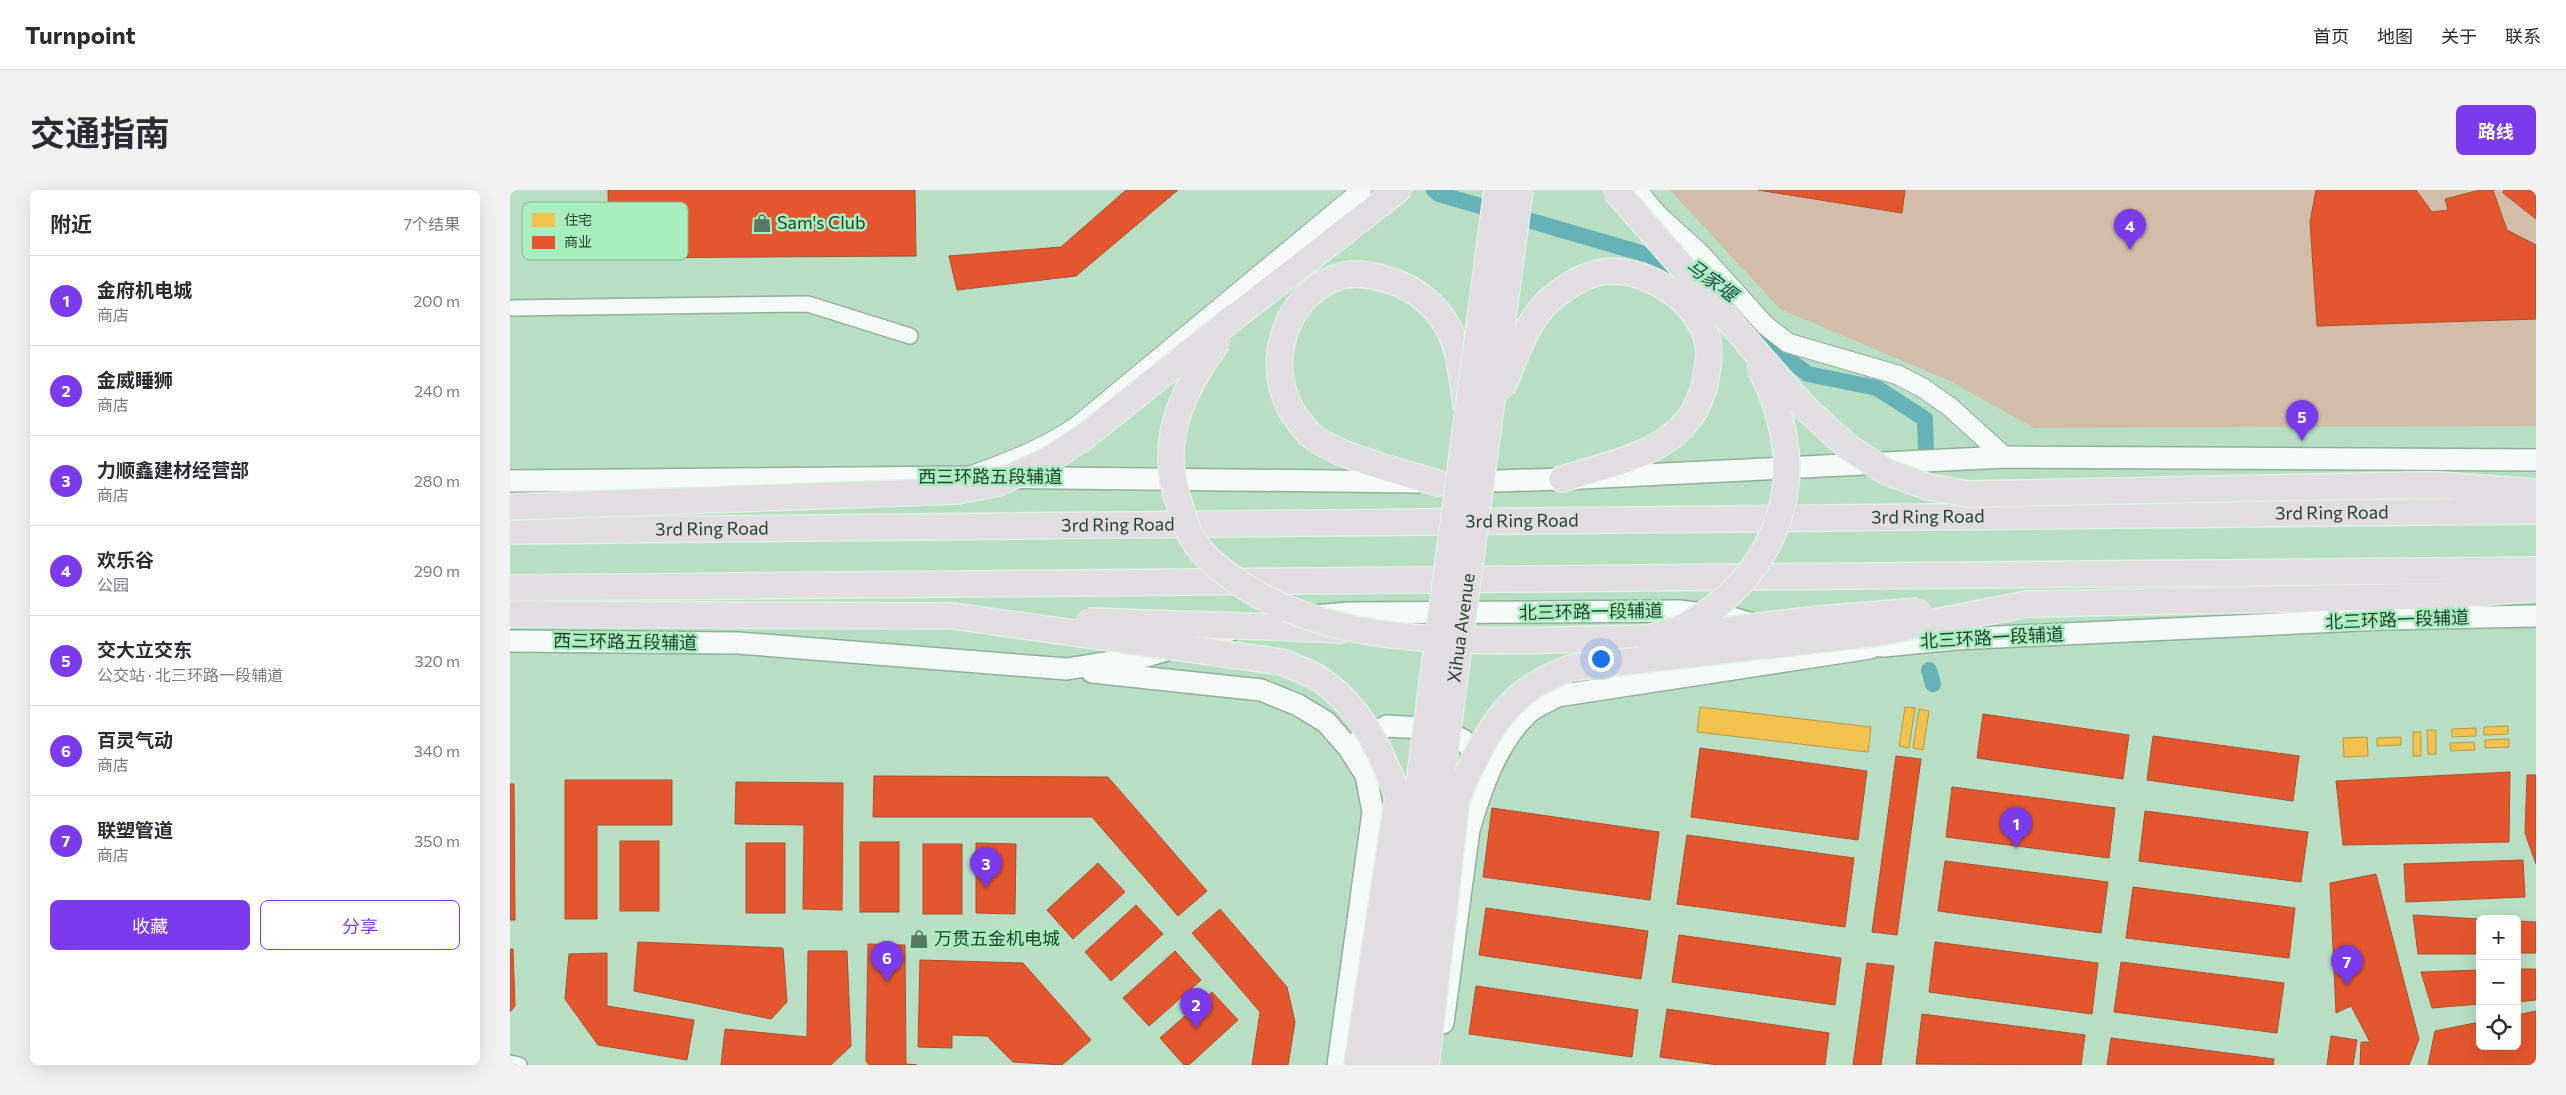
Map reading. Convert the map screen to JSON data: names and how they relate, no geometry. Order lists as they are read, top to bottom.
{
  "streets": {
    "highway": ["3rd Ring Road", "Xihua Avenue"],
    "main road": ["西三环路五段辅道", "北三环路一段辅道"]
  },
  "crossings": [
    ["西三环路五段辅道", "北三环路一段辅道"]
  ],
  "water": ["马家堰"],
  "places": {
    "shop": ["Sam's Club", "万贯五金机电城"]
  },
  "legend": ["住宅", "商业"],
  "page": {
    "header": "Turnpoint",
    "nav": [
      "首页",
      "地图",
      "关于",
      "联系"
    ],
    "title": "交通指南",
    "buttons": [
      "路线",
      ["收藏", "分享"]
    ],
    "heading": ["附近", "7个结果"],
    "pins": [
      "4",
      "5",
      "1",
      "3",
      "6",
      "7",
      "2"
    ],
    "list": [
      {
        "mark": "1",
        "name": "金府机电城",
        "note": "商店",
        "value": "200 m"
      },
      {
        "mark": "2",
        "name": "金威睡狮",
        "note": "商店",
        "value": "240 m"
      },
      {
        "mark": "3",
        "name": "力顺鑫建材经营部",
        "note": "商店",
        "value": "280 m"
      },
      {
        "mark": "4",
        "name": "欢乐谷",
        "note": "公园",
        "value": "290 m"
      },
      {
        "mark": "5",
        "name": "交大立交东",
        "note": "公交站 · 北三环路一段辅道",
        "value": "320 m"
      },
      {
        "mark": "6",
        "name": "百灵气动",
        "note": "商店",
        "value": "340 m"
      },
      {
        "mark": "7",
        "name": "联塑管道",
        "note": "商店",
        "value": "350 m"
      }
    ],
    "map_buttons": ["+", "−"]
  }
}
